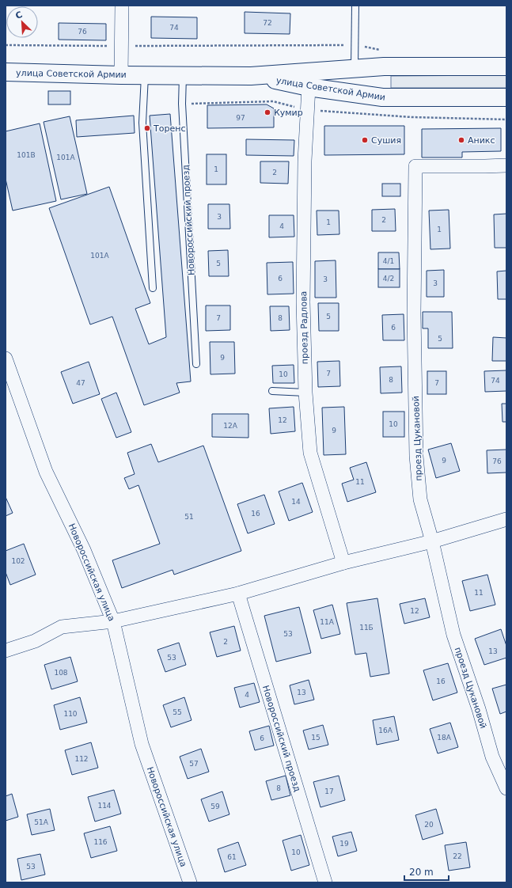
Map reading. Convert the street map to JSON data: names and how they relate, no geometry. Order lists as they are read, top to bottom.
{
  "streets": {
    "street": [
      "улица Советской Армии",
      "Новороссийский проезд",
      "проезд Радлова",
      "проезд Цукановой",
      "Новороссийская улица"
    ]
  },
  "crossings": [
    ["улица Советской Армии", "Новороссийский проезд"],
    ["улица Советской Армии", "проезд Радлова"]
  ],
  "places": [
    "Кумир",
    "Торенс",
    "Сушия",
    "Аникс"
  ],
  "house_numbers": [
    "72",
    "74",
    "76",
    "97",
    "101В",
    "101А",
    "1",
    "2",
    "3",
    "2",
    "1",
    "4",
    "1",
    "101А",
    "4/1",
    "5",
    "6",
    "4/2",
    "3",
    "3",
    "5",
    "7",
    "8",
    "6",
    "5",
    "9",
    "7",
    "10",
    "8",
    "74",
    "47",
    "7",
    "12",
    "10",
    "12А",
    "9",
    "9",
    "76",
    "11",
    "14",
    "16",
    "51",
    "102",
    "11",
    "12",
    "11А",
    "11Б",
    "53",
    "2",
    "13",
    "53",
    "108",
    "16",
    "13",
    "4",
    "55",
    "110",
    "16А",
    "15",
    "18А",
    "6",
    "112",
    "57",
    "8",
    "17",
    "114",
    "59",
    "51А",
    "20",
    "116",
    "19",
    "10",
    "22",
    "61",
    "53"
  ],
  "scale_bar": "20 m",
  "north": "top left"
}
